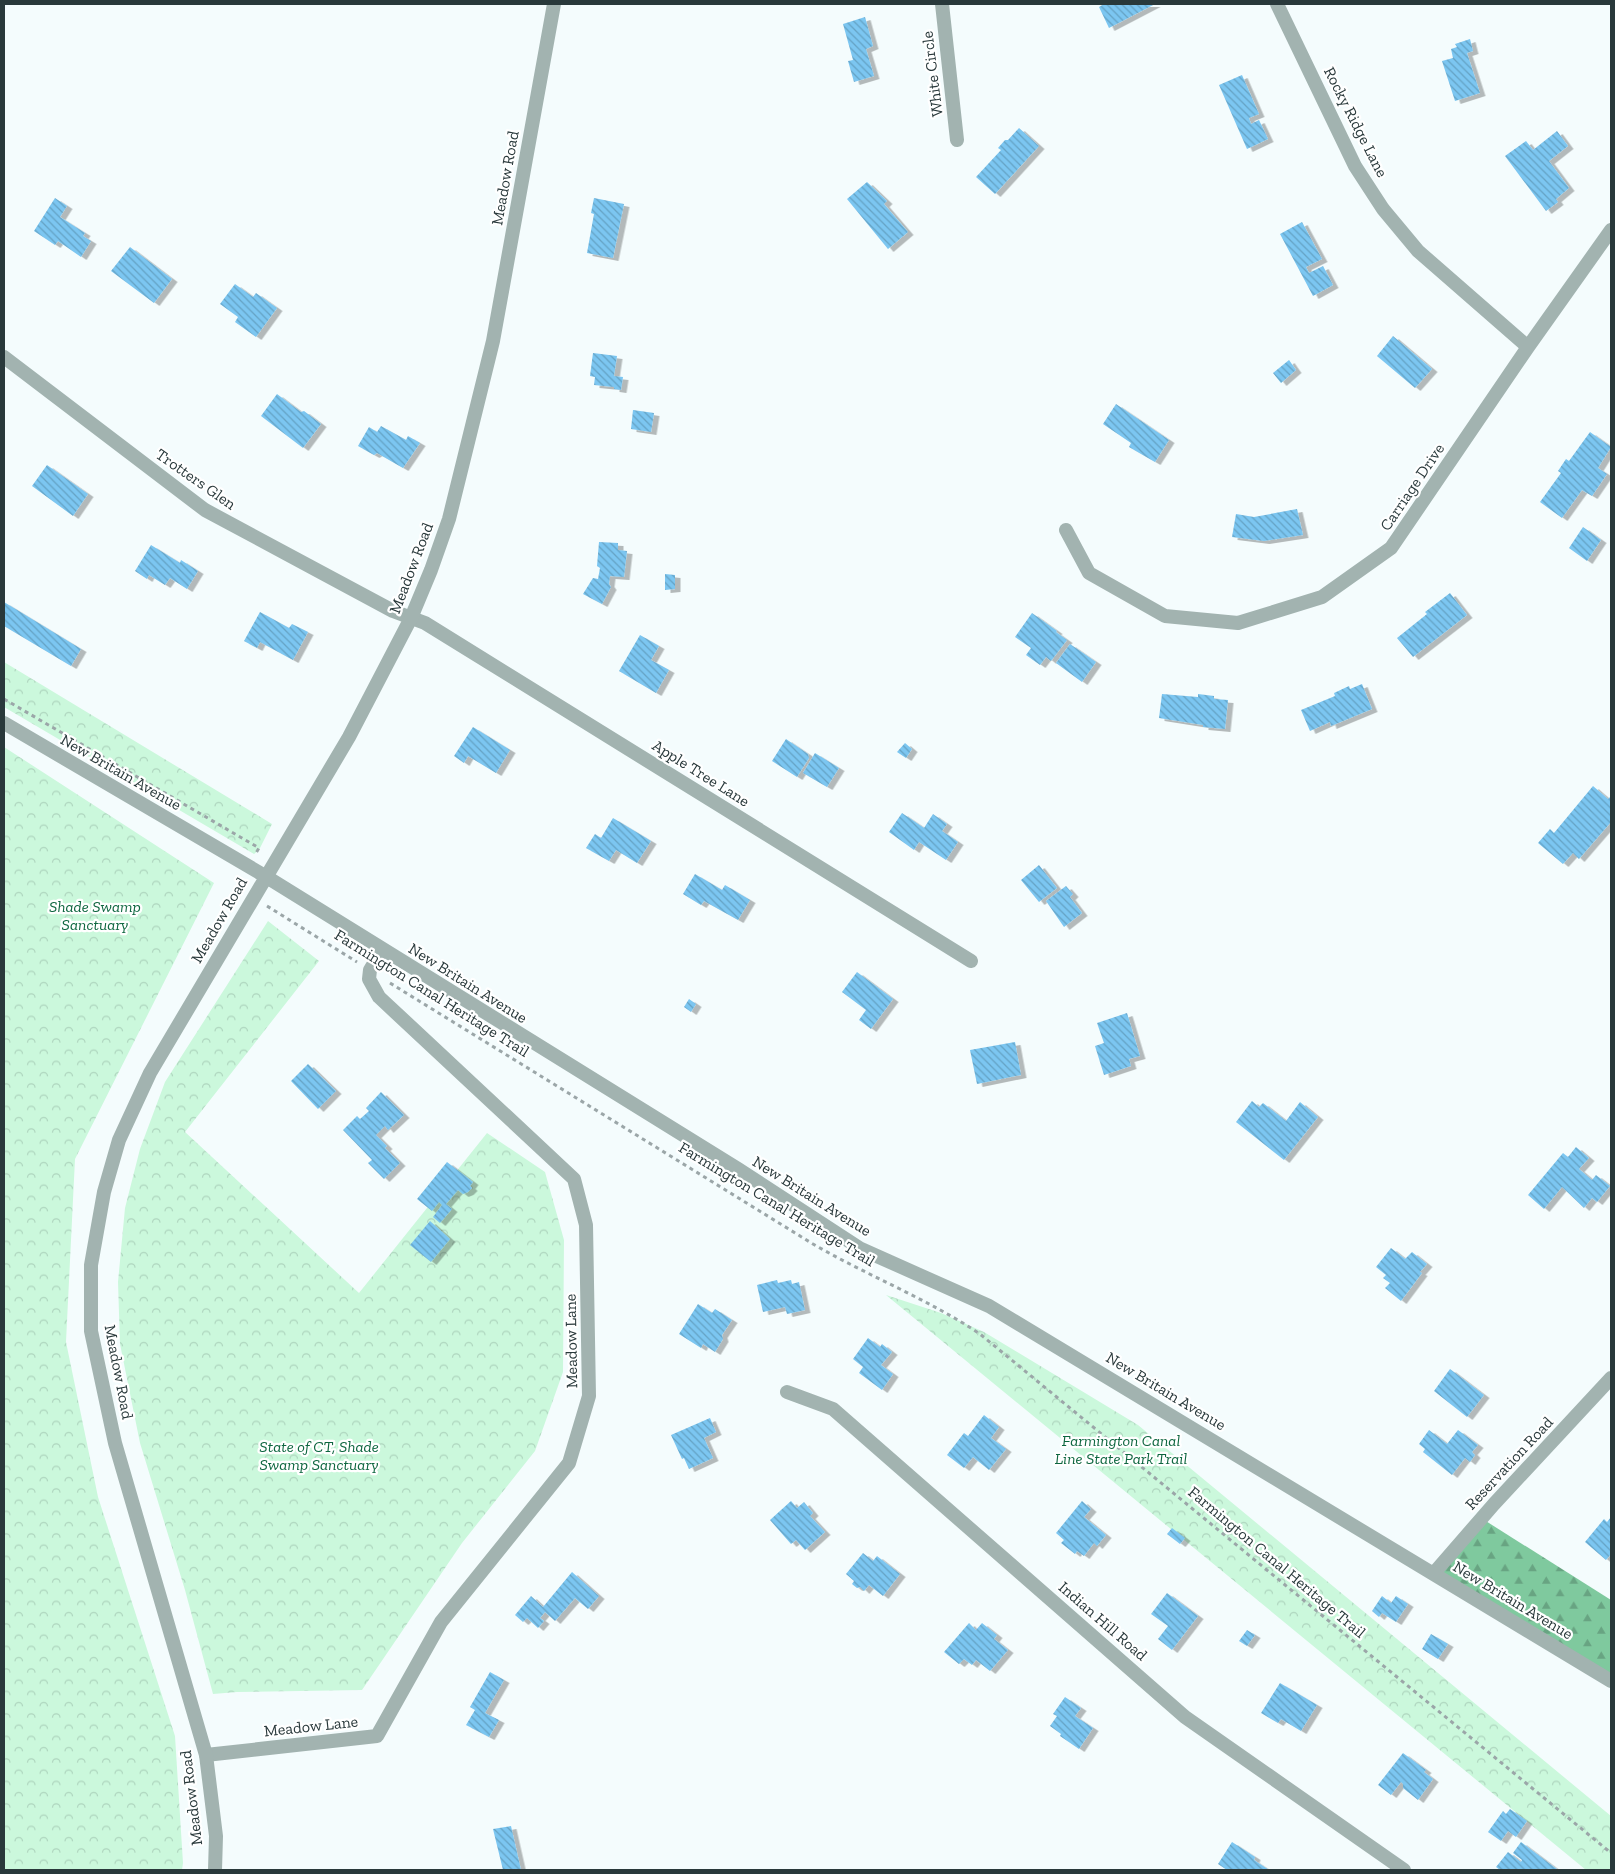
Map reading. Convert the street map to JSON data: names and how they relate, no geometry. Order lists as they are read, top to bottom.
{
  "streets": {
    "street": [
      "White Circle",
      "Rocky Ridge Lane",
      "Meadow Road",
      "Trotters Glen",
      "Carriage Drive",
      "New Britain Avenue",
      "Apple Tree Lane",
      "Meadow Lane",
      "Reservation Road",
      "Indian Hill Road"
    ],
    "path": ["Farmington Canal Heritage Trail"]
  },
  "crossings": [
    ["Rocky Ridge Lane", "Carriage Drive"],
    ["Meadow Road", "Trotters Glen"],
    ["Meadow Road", "New Britain Avenue"],
    ["Meadow Road", "Apple Tree Lane"],
    ["Meadow Road", "Farmington Canal Heritage Trail"],
    ["Meadow Road", "Meadow Lane"],
    ["Trotters Glen", "Apple Tree Lane"],
    ["New Britain Avenue", "Farmington Canal Heritage Trail"],
    ["New Britain Avenue", "Reservation Road"],
    ["Farmington Canal Heritage Trail", "Meadow Lane"]
  ],
  "parks": ["Shade Swamp Sanctuary", "Farmington Canal Line State Park Trail", "State of CT, Shade Swamp Sanctuary"]
}
